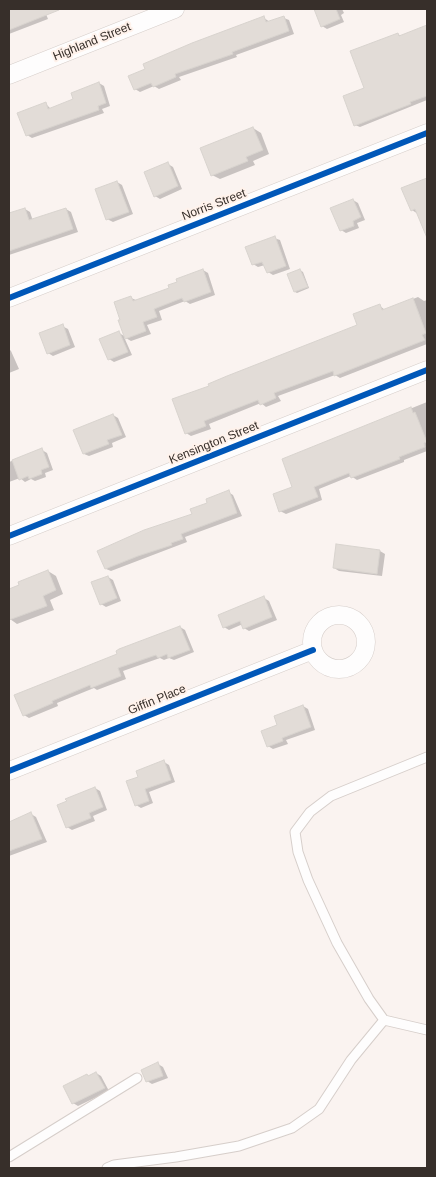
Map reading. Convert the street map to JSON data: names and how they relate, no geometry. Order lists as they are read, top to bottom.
{
  "streets": {
    "street": [
      "Highland Street",
      "Norris Street",
      "Kensington Street",
      "Giffin Place"
    ]
  }
}
